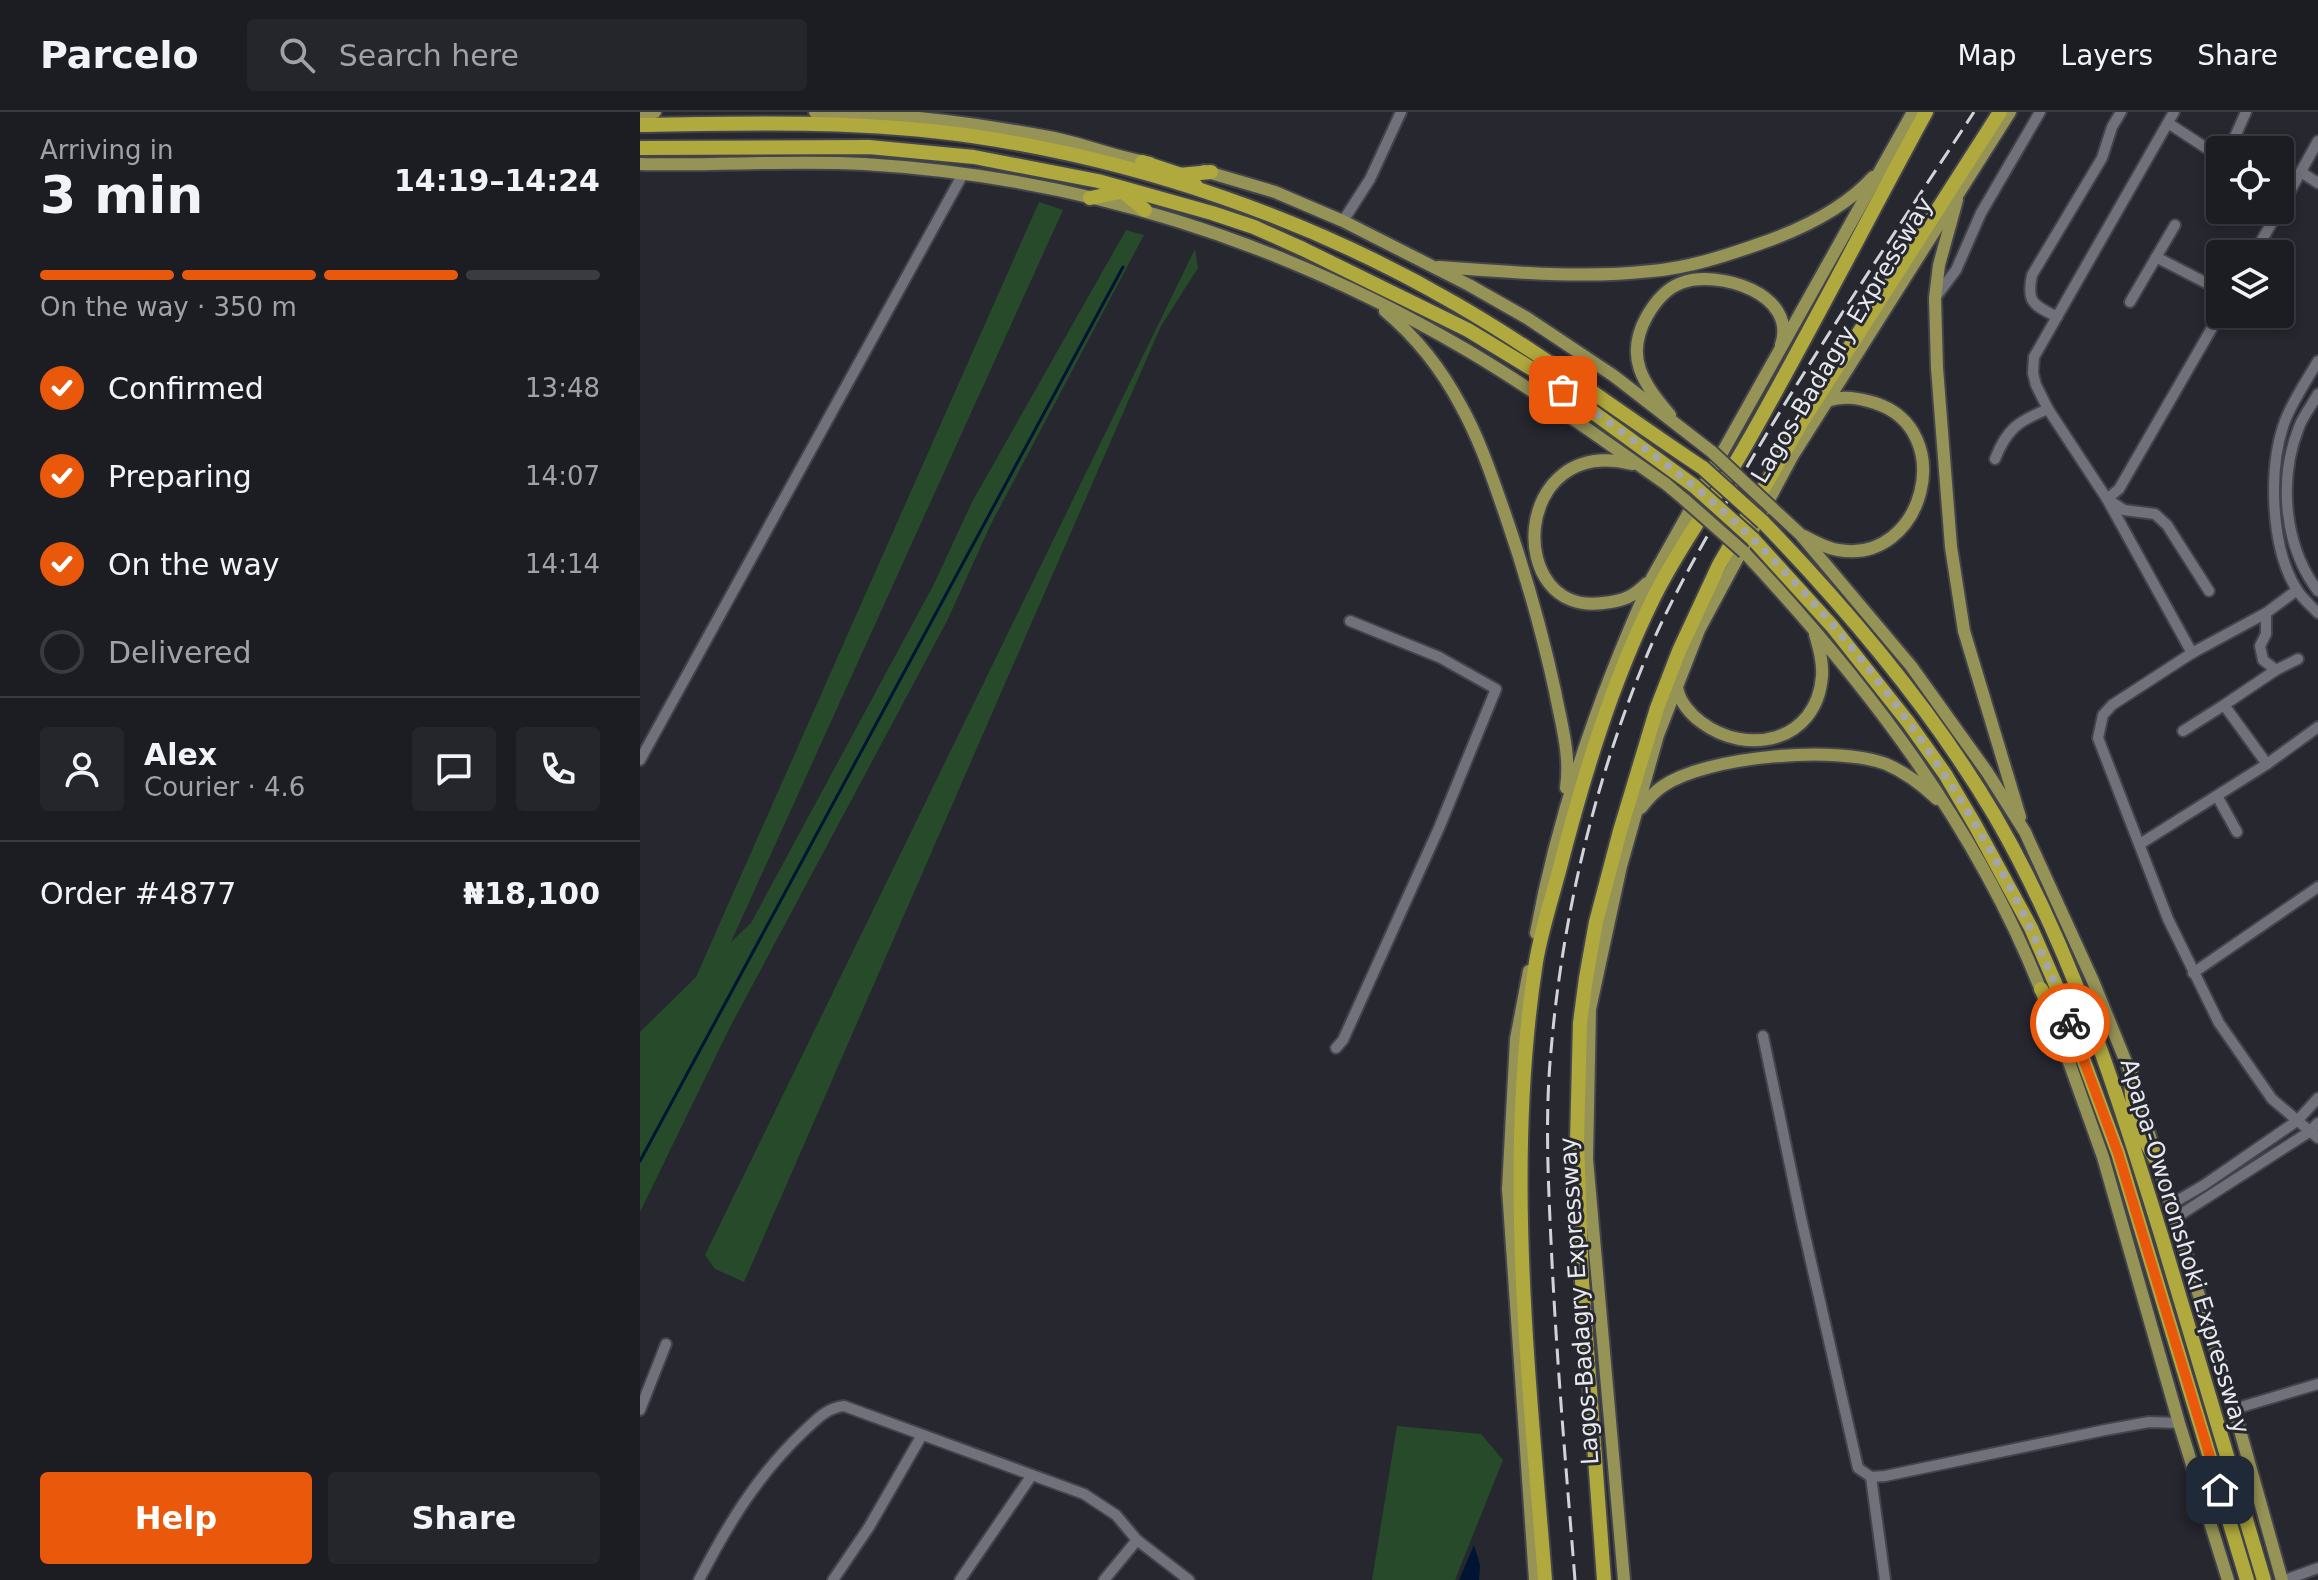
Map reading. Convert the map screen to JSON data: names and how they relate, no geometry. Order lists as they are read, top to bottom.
{
  "streets": {
    "highway": ["Lagos-Badagry Expressway", "Apapa-Oworonshoki Expressway"]
  },
  "page": {
    "header": "Parcelo",
    "search": "Search here",
    "nav": ["Map", "Layers", "Share"],
    "heading": ["3 min", "Arriving in", "14:19–14:24"],
    "panel": [
      "Alex",
      "Courier · 4.6",
      "Order #4877",
      "₦18,100"
    ],
    "bar": "On the way · 350 m",
    "list": [
      ["Confirmed", "13:48"],
      ["Preparing", "14:07"],
      ["On the way", "14:14"],
      "Delivered"
    ],
    "buttons": ["Help", "Share"]
  }
}
